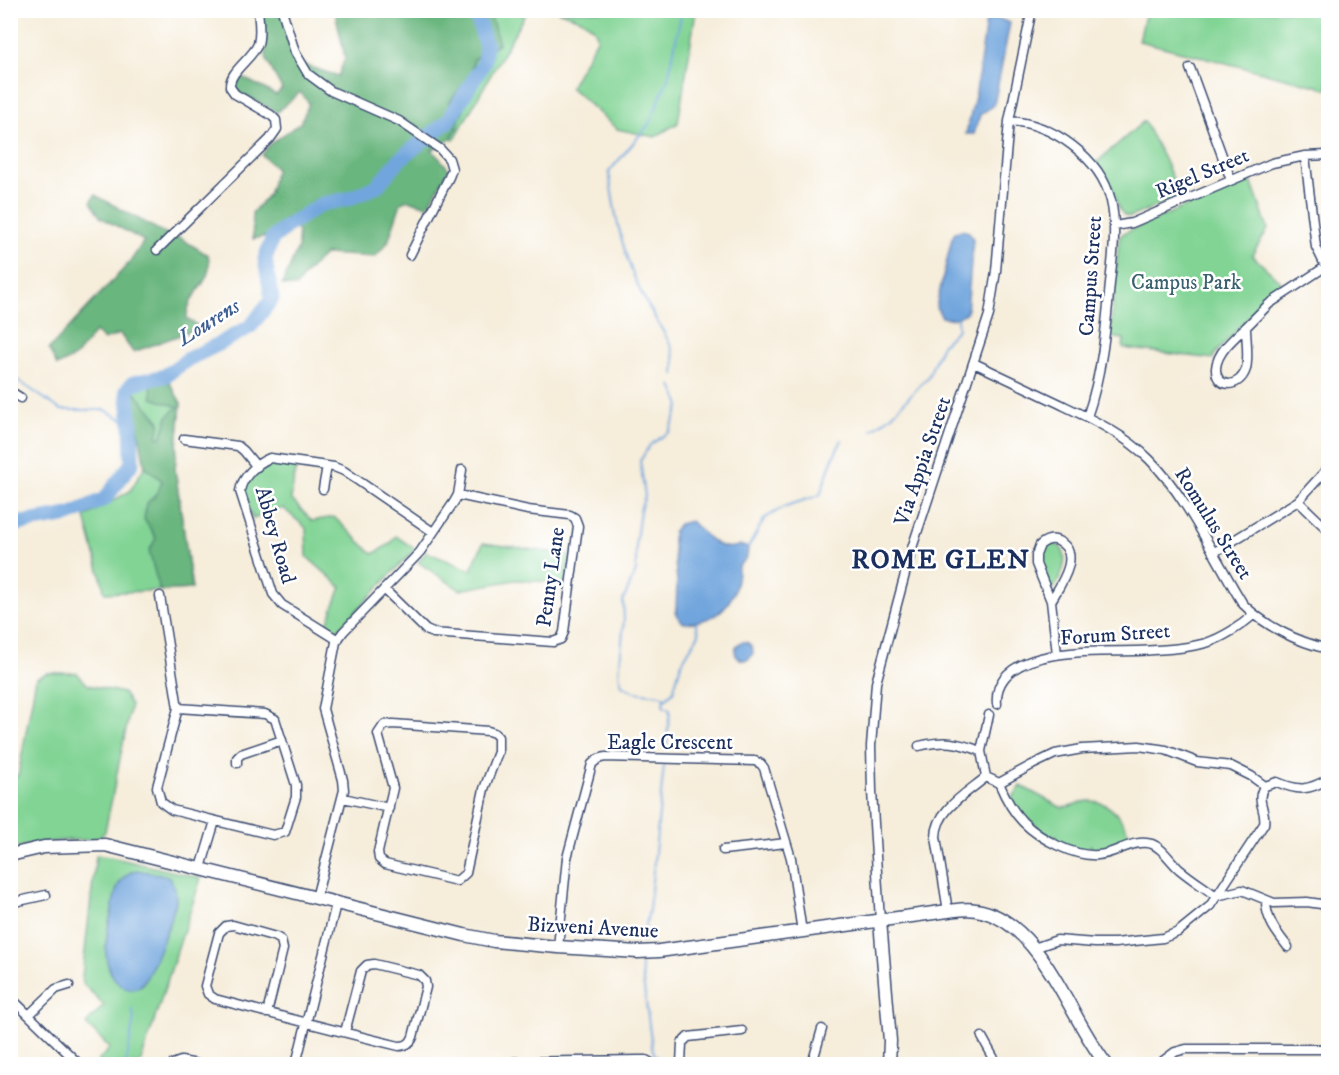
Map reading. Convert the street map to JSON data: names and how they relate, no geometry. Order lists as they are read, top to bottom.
{
  "streets": {
    "street": [
      "Rigel Street",
      "Campus Street",
      "Via Appia Street",
      "Romulus Street",
      "Abbey Road",
      "Penny Lane",
      "Forum Street",
      "Eagle Crescent",
      "Bizweni Avenue"
    ]
  },
  "crossings": [
    ["Rigel Street", "Campus Street"],
    ["Campus Street", "Via Appia Street"],
    ["Campus Street", "Romulus Street"],
    ["Via Appia Street", "Romulus Street"],
    ["Via Appia Street", "Bizweni Avenue"],
    ["Romulus Street", "Forum Street"],
    ["Eagle Crescent", "Bizweni Avenue"]
  ],
  "districts": ["ROME GLEN"],
  "water": ["Lourens"],
  "parks": ["Campus Park"]
}
